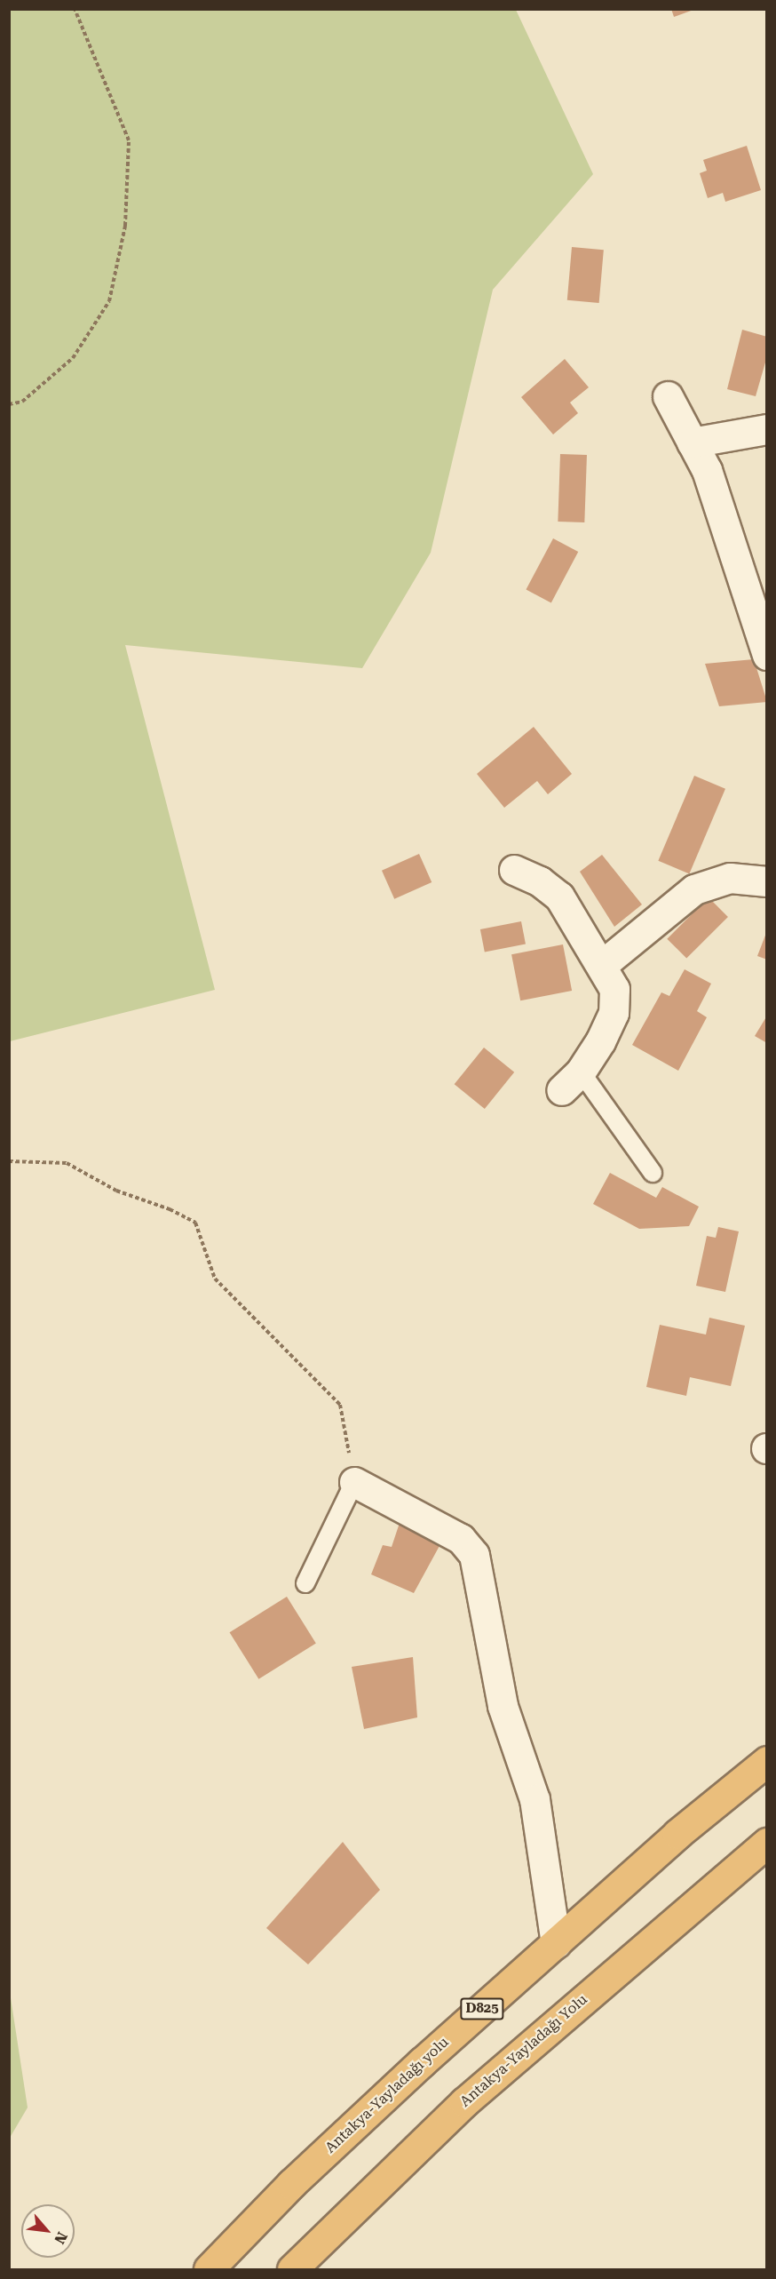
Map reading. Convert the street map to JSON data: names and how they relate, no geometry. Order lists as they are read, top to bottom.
{
  "streets": {
    "highway": ["D825", "Antakya-Yayladağı Yolu", "Antakya-Yayladağı yolu"]
  },
  "north": "bottom right"
}
